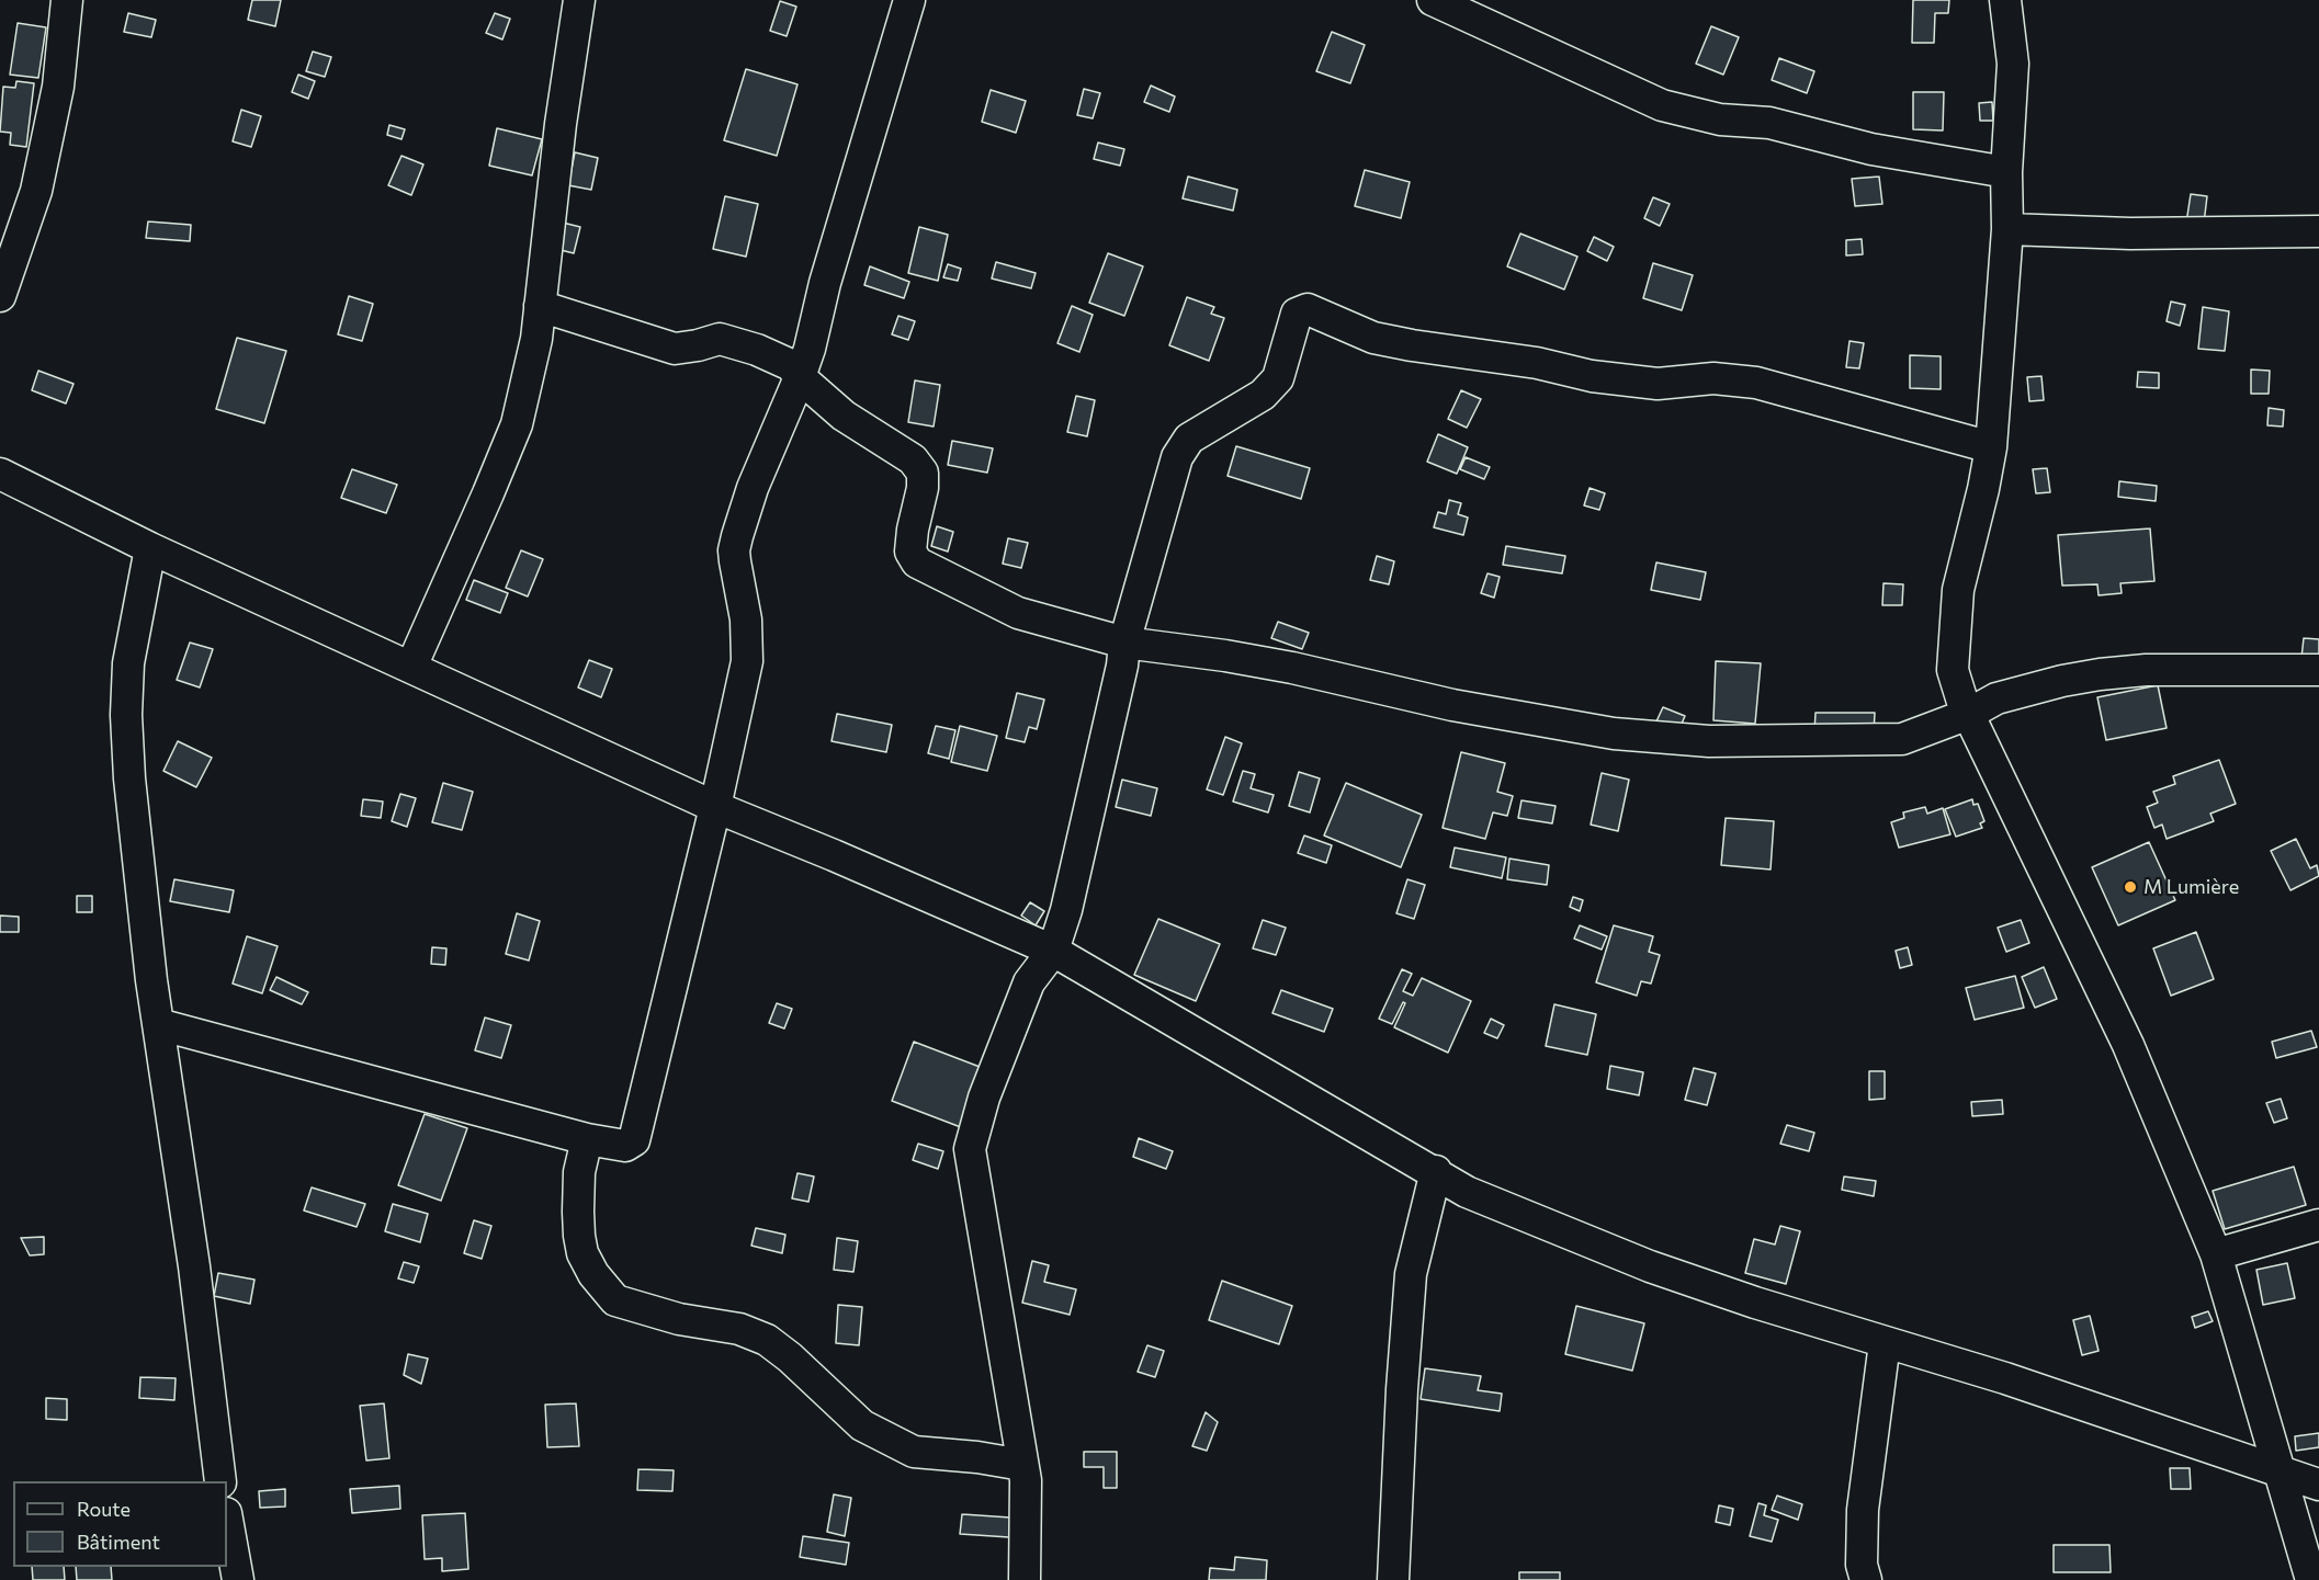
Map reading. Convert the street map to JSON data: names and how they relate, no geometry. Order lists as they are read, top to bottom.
{
  "places": ["M Lumière"],
  "legend": ["Route", "Bâtiment"]
}
